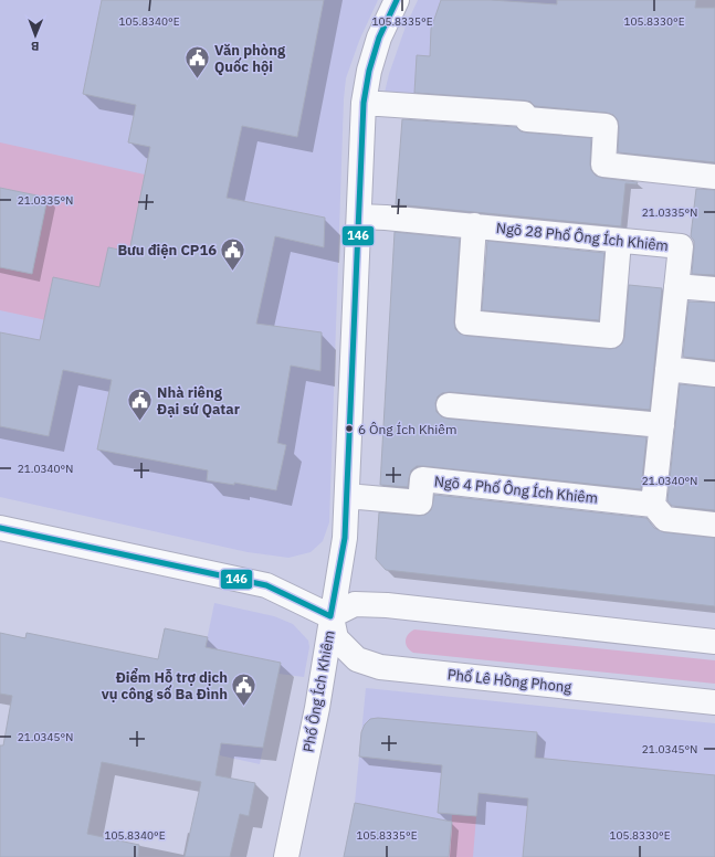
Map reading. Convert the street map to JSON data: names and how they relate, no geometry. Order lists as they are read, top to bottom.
{
  "streets": {
    "street": [
      "Ngõ 28 Phố Ông Ích Khiêm",
      "Ngõ 4 Phố Ông Ích Khiêm",
      "Phố Lê Hồng Phong",
      "Phố Ông Ích Khiêm"
    ]
  },
  "crossings": [
    ["Ngõ 28 Phố Ông Ích Khiêm", "Ngõ 4 Phố Ông Ích Khiêm"],
    ["Ngõ 28 Phố Ông Ích Khiêm", "Phố Ông Ích Khiêm"],
    ["Ngõ 4 Phố Ông Ích Khiêm", "Phố Ông Ích Khiêm"],
    ["Phố Lê Hồng Phong", "Phố Ông Ích Khiêm"]
  ],
  "places": {
    "public building": [
      "Văn phòng Quốc hội",
      "Bưu điện CP16",
      "Nhà riêng Đại sứ Qatar",
      "Điểm Hỗ trợ dịch vụ công số Ba Đình"
    ],
    "other": ["6 Ông Ích Khiêm"]
  },
  "lines": ["transit line 146"],
  "north": "bottom",
  "coordinates": [
    "105.8340°E",
    "105.8335°E",
    "105.8330°E",
    "21.0335°N",
    "21.0340°N",
    "21.0345°N"
  ]
}
